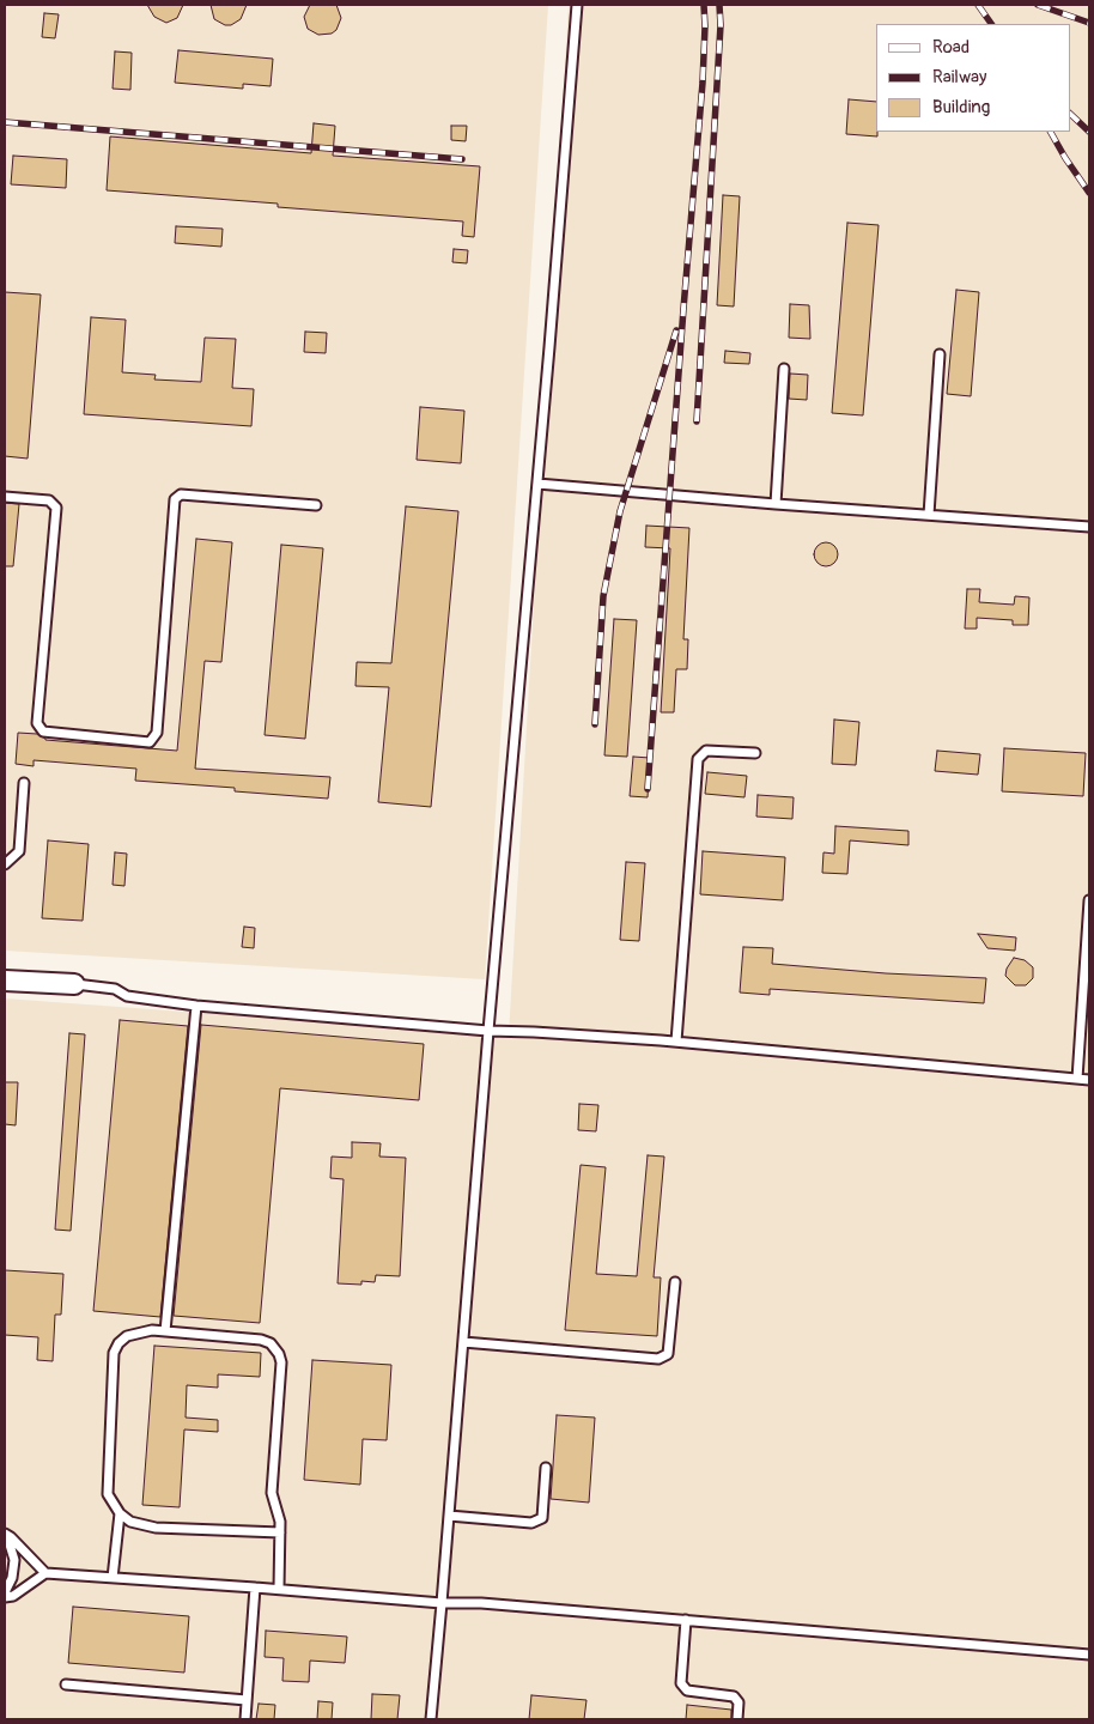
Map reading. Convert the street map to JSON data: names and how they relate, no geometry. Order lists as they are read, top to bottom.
{
  "legend": ["Road", "Railway", "Building"]
}
